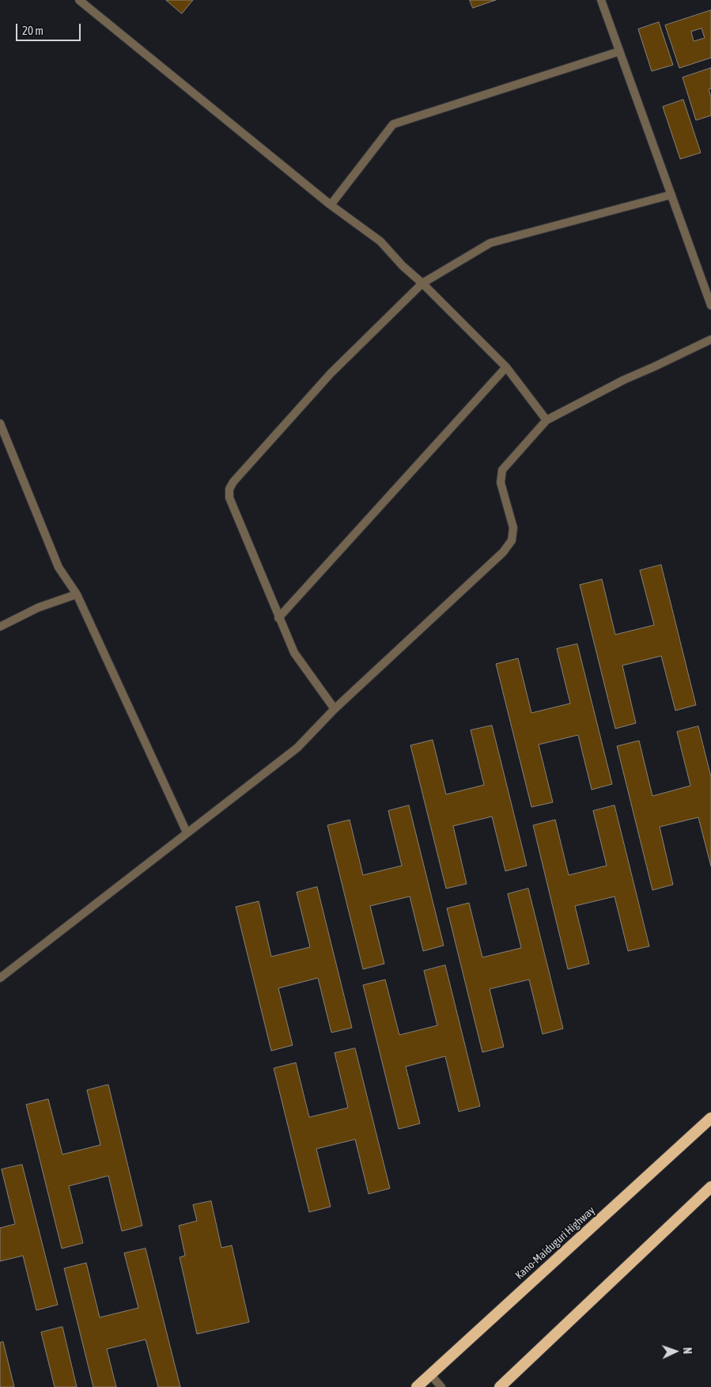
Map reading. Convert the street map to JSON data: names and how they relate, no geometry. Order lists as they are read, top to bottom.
{
  "streets": {
    "highway": ["Kano-Maiduguri Highway"]
  },
  "scale_bar": "20 m",
  "north": "right"
}
